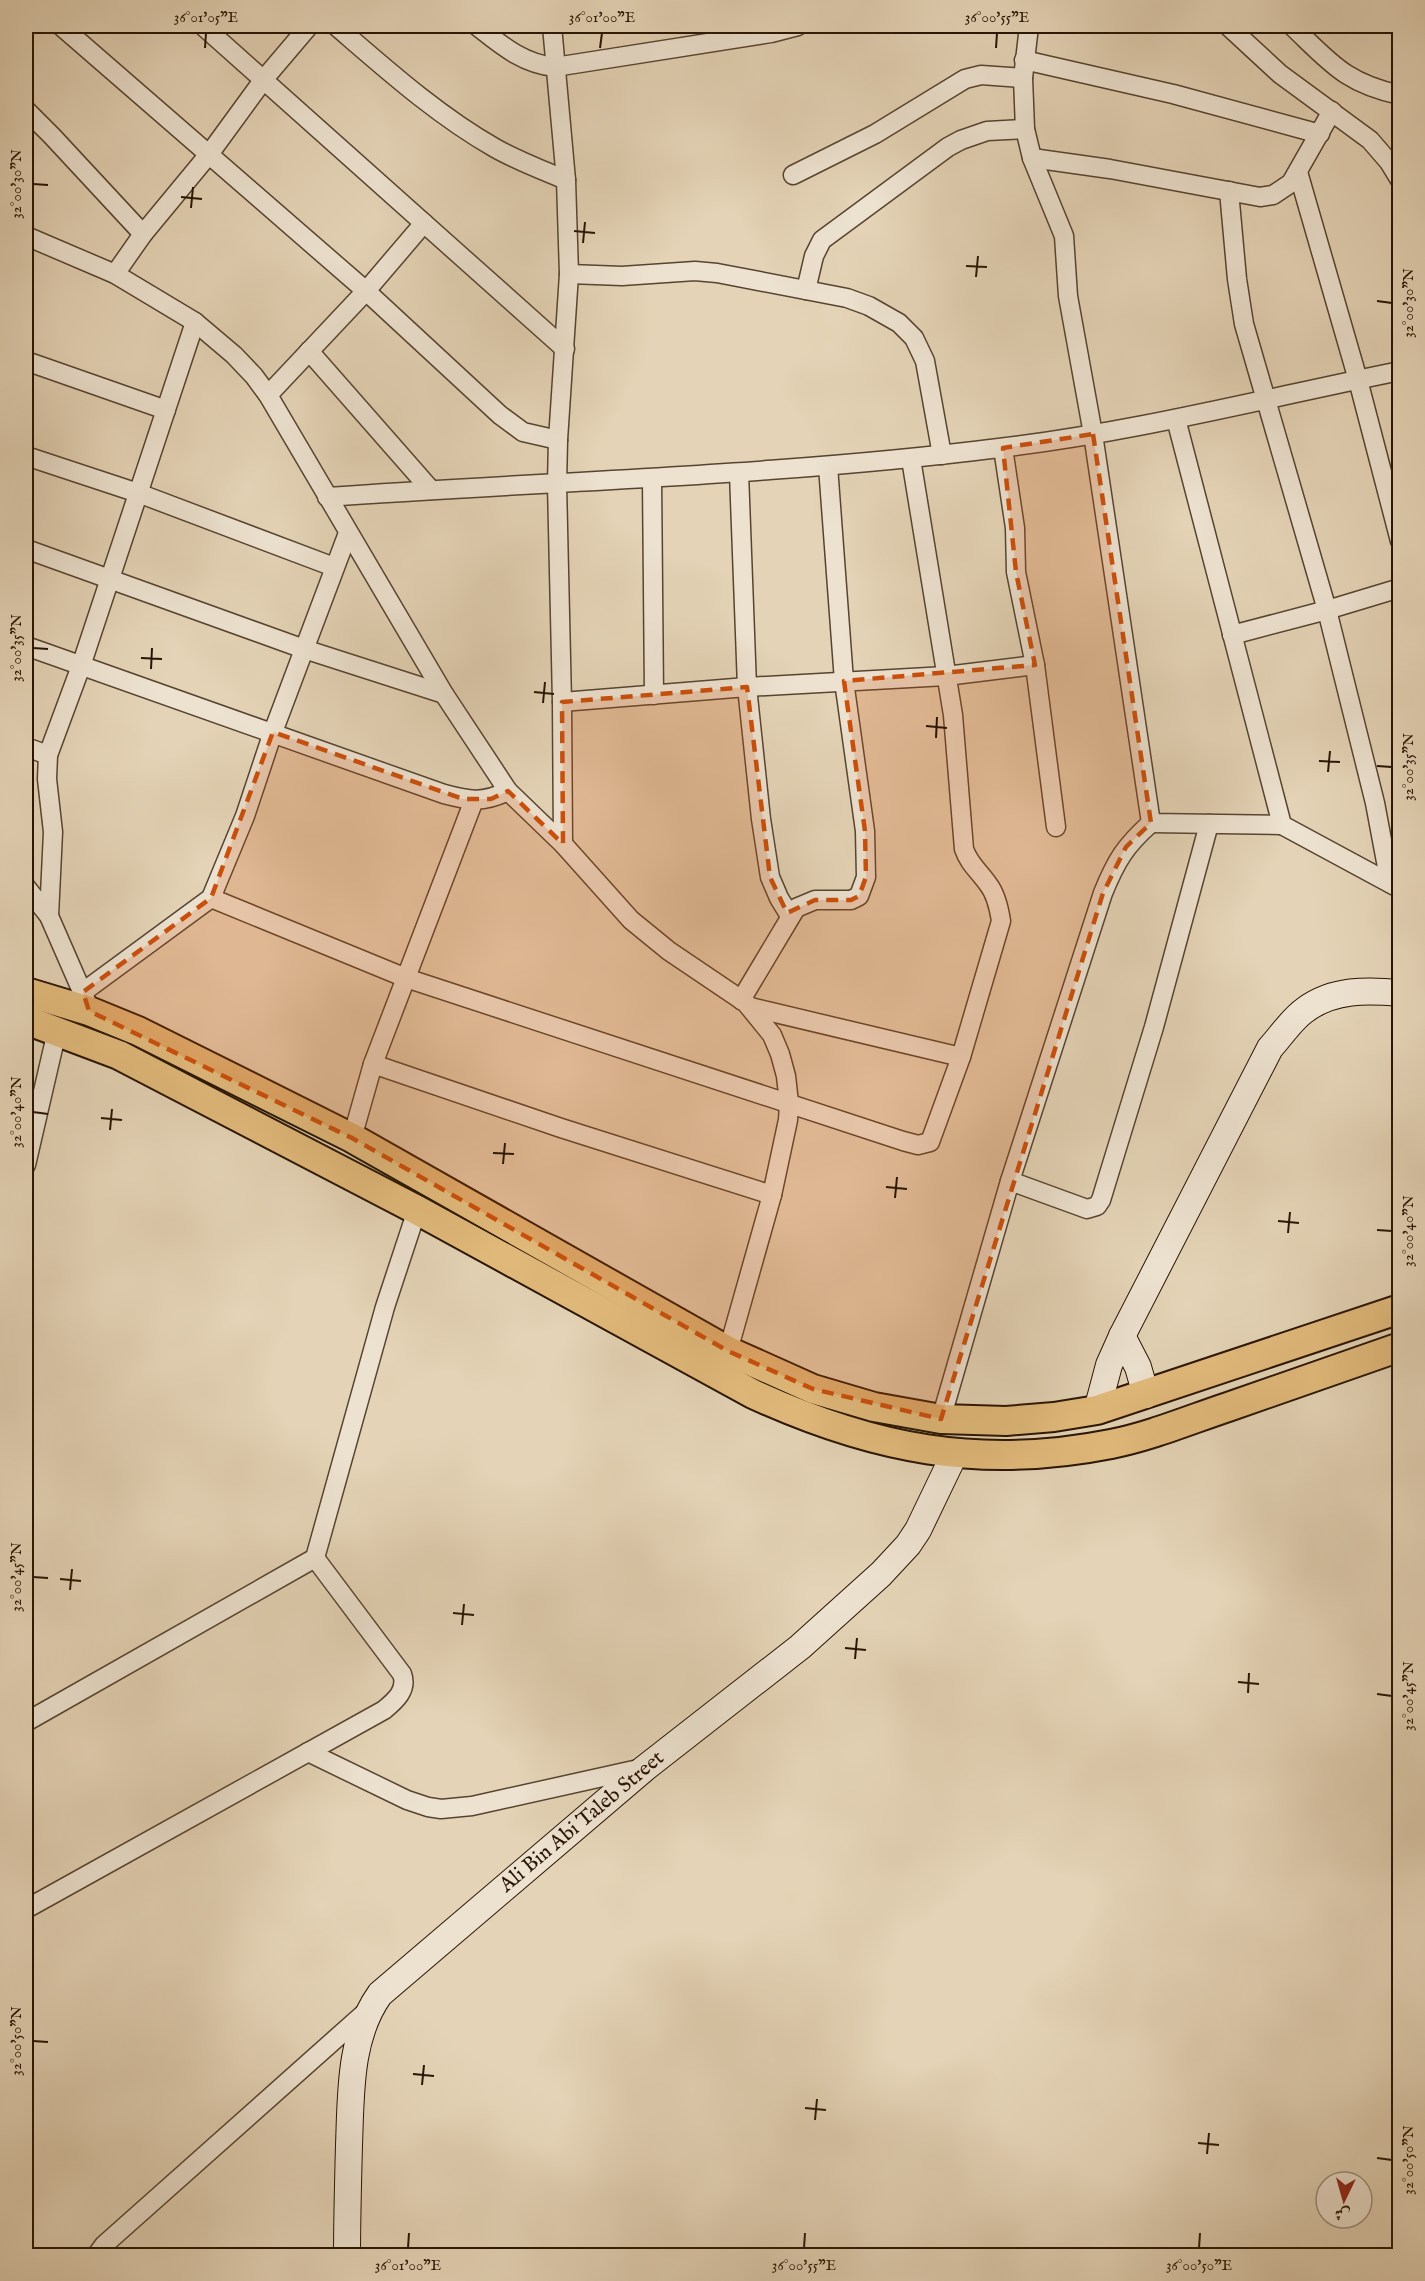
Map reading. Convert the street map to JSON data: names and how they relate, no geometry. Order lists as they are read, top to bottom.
{
  "streets": {
    "street": ["Ali Bin Abi Taleb Street"]
  },
  "north": "bottom",
  "coordinates": [
    "36°01'05\"E",
    "36°01'00\"E",
    "36°00'55\"E",
    "32°00'30\"N",
    "32°00'35\"N",
    "32°00'40\"N",
    "32°00'45\"N",
    "32°00'50\"N",
    "36°00'50\"E"
  ]
}
